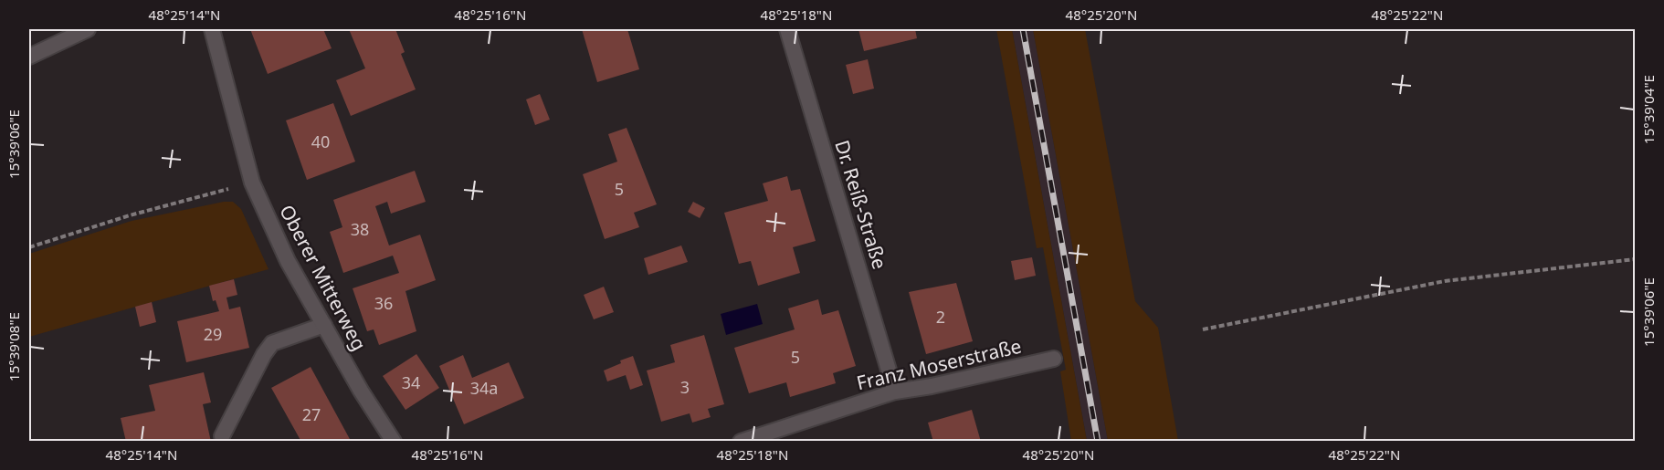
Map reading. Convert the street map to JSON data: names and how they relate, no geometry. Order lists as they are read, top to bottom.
{
  "streets": {
    "street": ["Dr. Reiß-Straße", "Oberer Mitterweg", "Franz Moserstraße"]
  },
  "crossings": [
    ["Dr. Reiß-Straße", "Franz Moserstraße"]
  ],
  "house_numbers": [
    "40",
    "5",
    "38",
    "36",
    "2",
    "29",
    "5",
    "34",
    "3",
    "34a",
    "27"
  ],
  "coordinates": [
    "48°25'14\"N",
    "48°25'16\"N",
    "48°25'18\"N",
    "48°25'20\"N",
    "48°25'22\"N",
    "15°39'04\"E",
    "15°39'06\"E",
    "15°39'08\"E"
  ]
}
